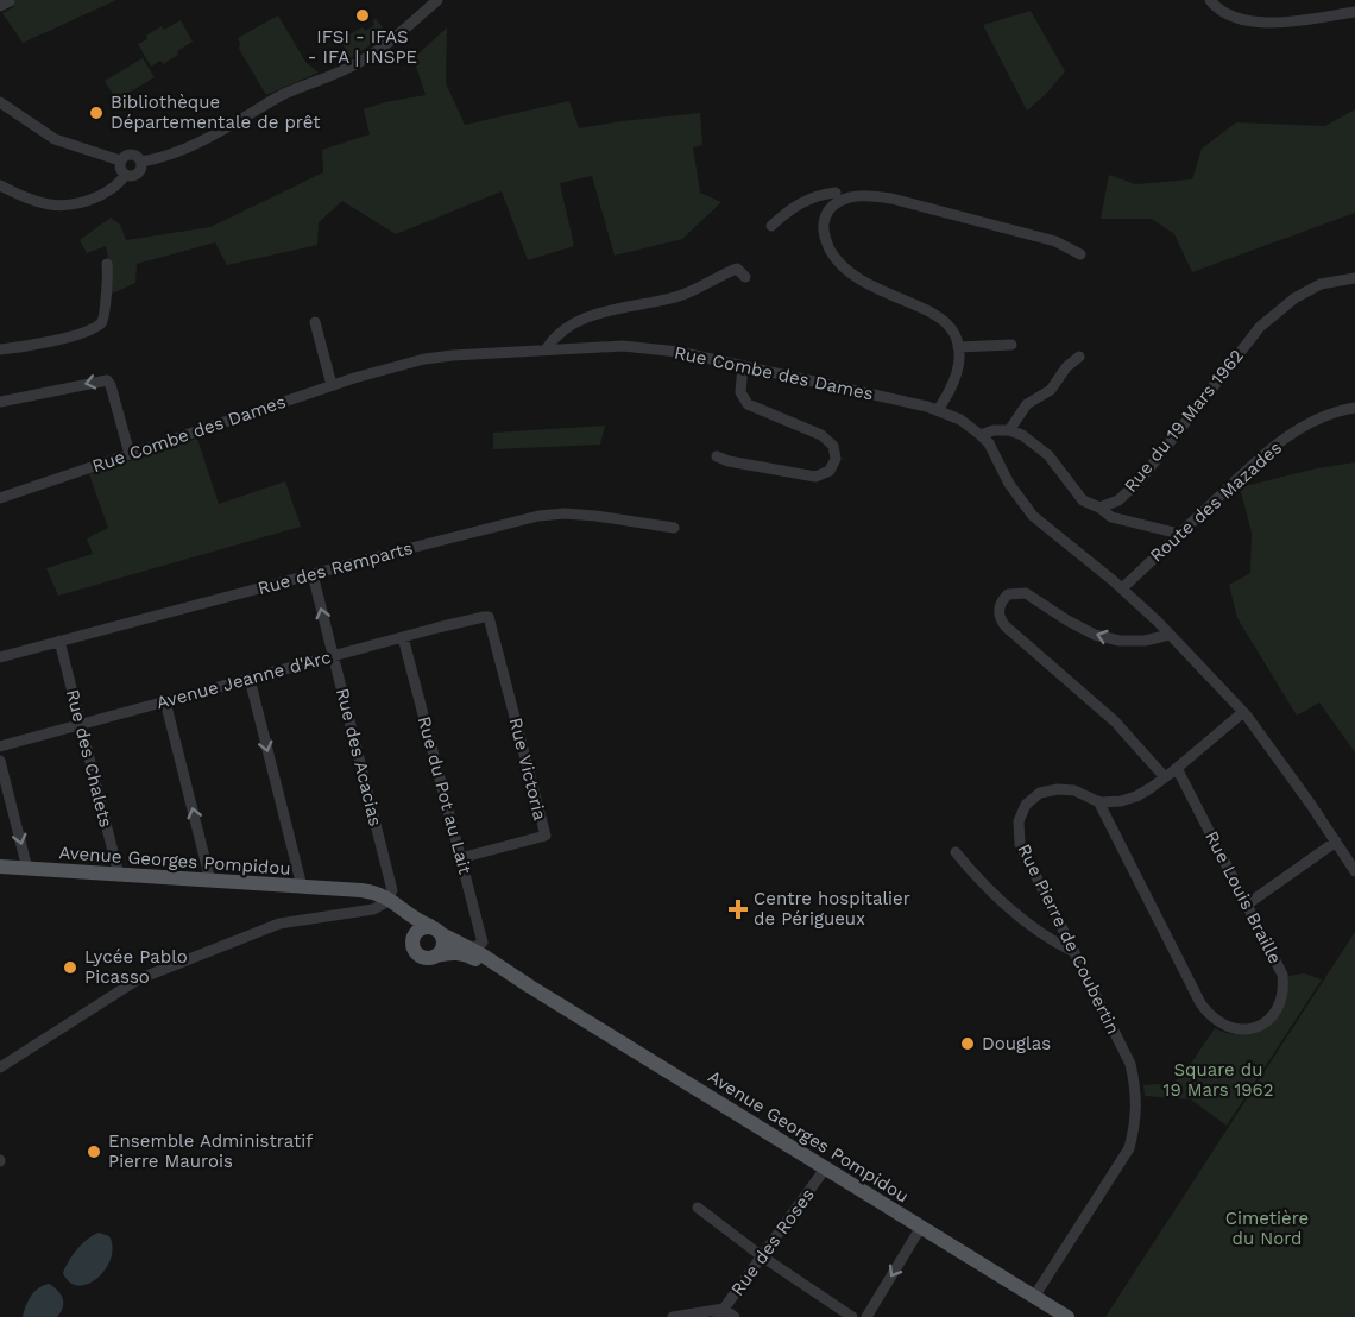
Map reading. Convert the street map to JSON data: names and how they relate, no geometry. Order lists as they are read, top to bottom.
{
  "streets": {
    "main road": ["Avenue Georges Pompidou"],
    "street": [
      "Rue Combe des Dames",
      "Rue du 19 Mars 1962",
      "Route des Mazades",
      "Rue des Remparts",
      "Avenue Jeanne d'Arc",
      "Rue des Acacias",
      "Rue des Chalets",
      "Rue Victoria",
      "Rue du Pot au Lait",
      "Rue Louis Braille",
      "Rue Pierre de Coubertin",
      "Rue des Roses"
    ]
  },
  "crossings": [
    ["Rue Combe des Dames", "Route des Mazades"],
    ["Rue Combe des Dames", "Rue Pierre de Coubertin"],
    ["Rue des Remparts", "Rue des Acacias"],
    ["Rue des Remparts", "Rue des Chalets"],
    ["Avenue Jeanne d'Arc", "Rue des Acacias"],
    ["Avenue Jeanne d'Arc", "Rue des Chalets"],
    ["Avenue Jeanne d'Arc", "Rue Victoria"],
    ["Avenue Jeanne d'Arc", "Rue du Pot au Lait"],
    ["Rue des Acacias", "Avenue Georges Pompidou"],
    ["Rue des Chalets", "Avenue Georges Pompidou"],
    ["Rue Victoria", "Rue du Pot au Lait"],
    ["Rue du Pot au Lait", "Avenue Georges Pompidou"],
    ["Avenue Georges Pompidou", "Rue Pierre de Coubertin"],
    ["Avenue Georges Pompidou", "Rue des Roses"],
    ["Rue Louis Braille", "Rue Pierre de Coubertin"]
  ],
  "parks": ["Square du 19 Mars 1962", "Cimetière du Nord"],
  "places": {
    "other": [
      "IFSI - IFAS - IFA | INSPE",
      "Bibliothèque Départementale de prêt",
      "Lycée Pablo Picasso",
      "Douglas",
      "Ensemble Administratif Pierre Maurois"
    ],
    "health": ["Centre hospitalier de Périgueux"]
  }
}
